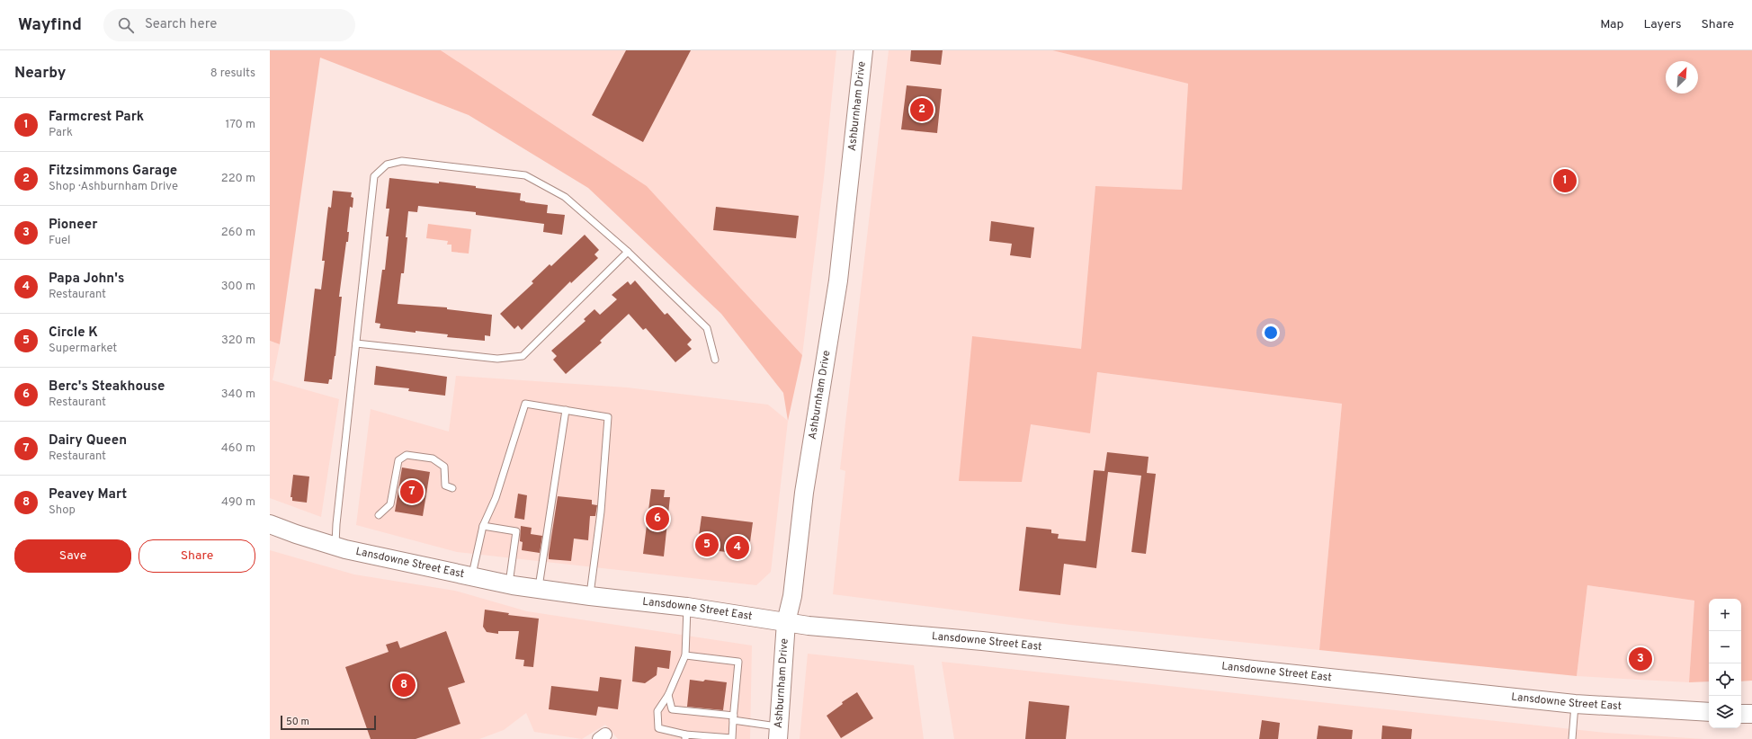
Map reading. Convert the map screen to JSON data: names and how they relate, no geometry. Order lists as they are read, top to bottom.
{
  "streets": {
    "main road": ["Ashburnham Drive", "Lansdowne Street East"]
  },
  "crossings": [
    ["Ashburnham Drive", "Lansdowne Street East"]
  ],
  "scale_bar": "50 m",
  "north": "top right",
  "page": {
    "header": "Wayfind",
    "search": "Search here",
    "nav": ["Map", "Layers", "Share"],
    "heading": ["Nearby", "8 results"],
    "pins": [
      "2",
      "1",
      "7",
      "6",
      "5",
      "4",
      "3",
      "8"
    ],
    "list": [
      {
        "mark": "1",
        "name": "Farmcrest Park",
        "note": "Park",
        "value": "170 m"
      },
      {
        "mark": "2",
        "name": "Fitzsimmons Garage",
        "note": "Shop · Ashburnham Drive",
        "value": "220 m"
      },
      {
        "mark": "3",
        "name": "Pioneer",
        "note": "Fuel",
        "value": "260 m"
      },
      {
        "mark": "4",
        "name": "Papa John's",
        "note": "Restaurant",
        "value": "300 m"
      },
      {
        "mark": "5",
        "name": "Circle K",
        "note": "Supermarket",
        "value": "320 m"
      },
      {
        "mark": "6",
        "name": "Berc's Steakhouse",
        "note": "Restaurant",
        "value": "340 m"
      },
      {
        "mark": "7",
        "name": "Dairy Queen",
        "note": "Restaurant",
        "value": "460 m"
      },
      {
        "mark": "8",
        "name": "Peavey Mart",
        "note": "Shop",
        "value": "490 m"
      }
    ],
    "buttons": ["Save", "Share"],
    "map_buttons": ["+", "−"],
    "scale": "50 m"
  }
}
